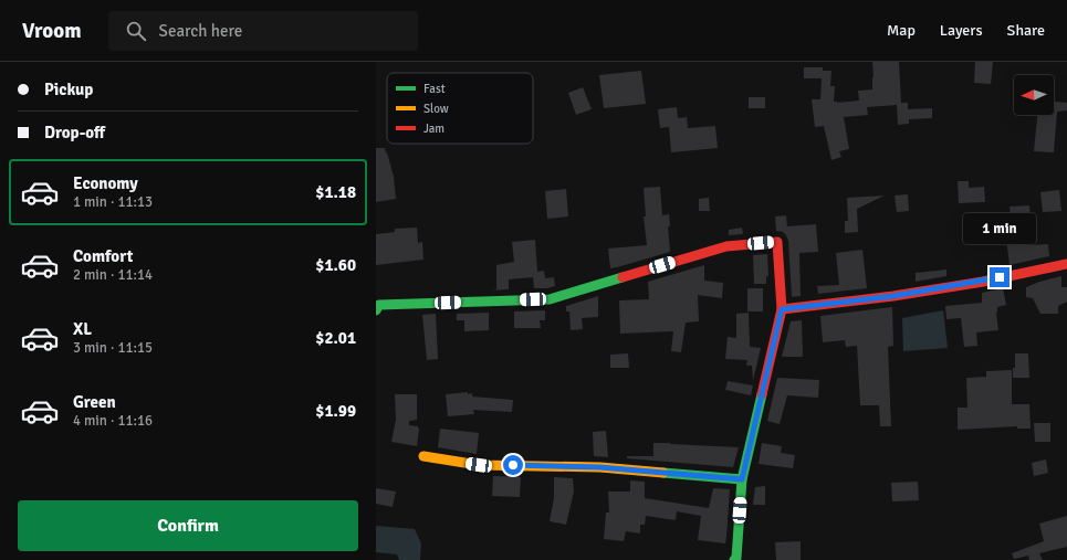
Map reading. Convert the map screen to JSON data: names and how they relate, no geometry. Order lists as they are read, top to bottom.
{
  "legend": ["Fast", "Slow", "Jam"],
  "north": "left",
  "page": {
    "header": "Vroom",
    "search": "Search here",
    "nav": ["Map", "Layers", "Share"],
    "banner": ["Pickup", "Drop-off"],
    "list": [
      {
        "name": "Economy",
        "note": "1 min · 11:13",
        "value": "$1.18"
      },
      {
        "name": "Comfort",
        "note": "2 min · 11:14",
        "value": "$1.60"
      },
      {
        "name": "XL",
        "note": "3 min · 11:15",
        "value": "$2.01"
      },
      {
        "name": "Green",
        "note": "4 min · 11:16",
        "value": "$1.99"
      }
    ],
    "bubble": "1 min",
    "buttons": "Confirm"
  }
}
